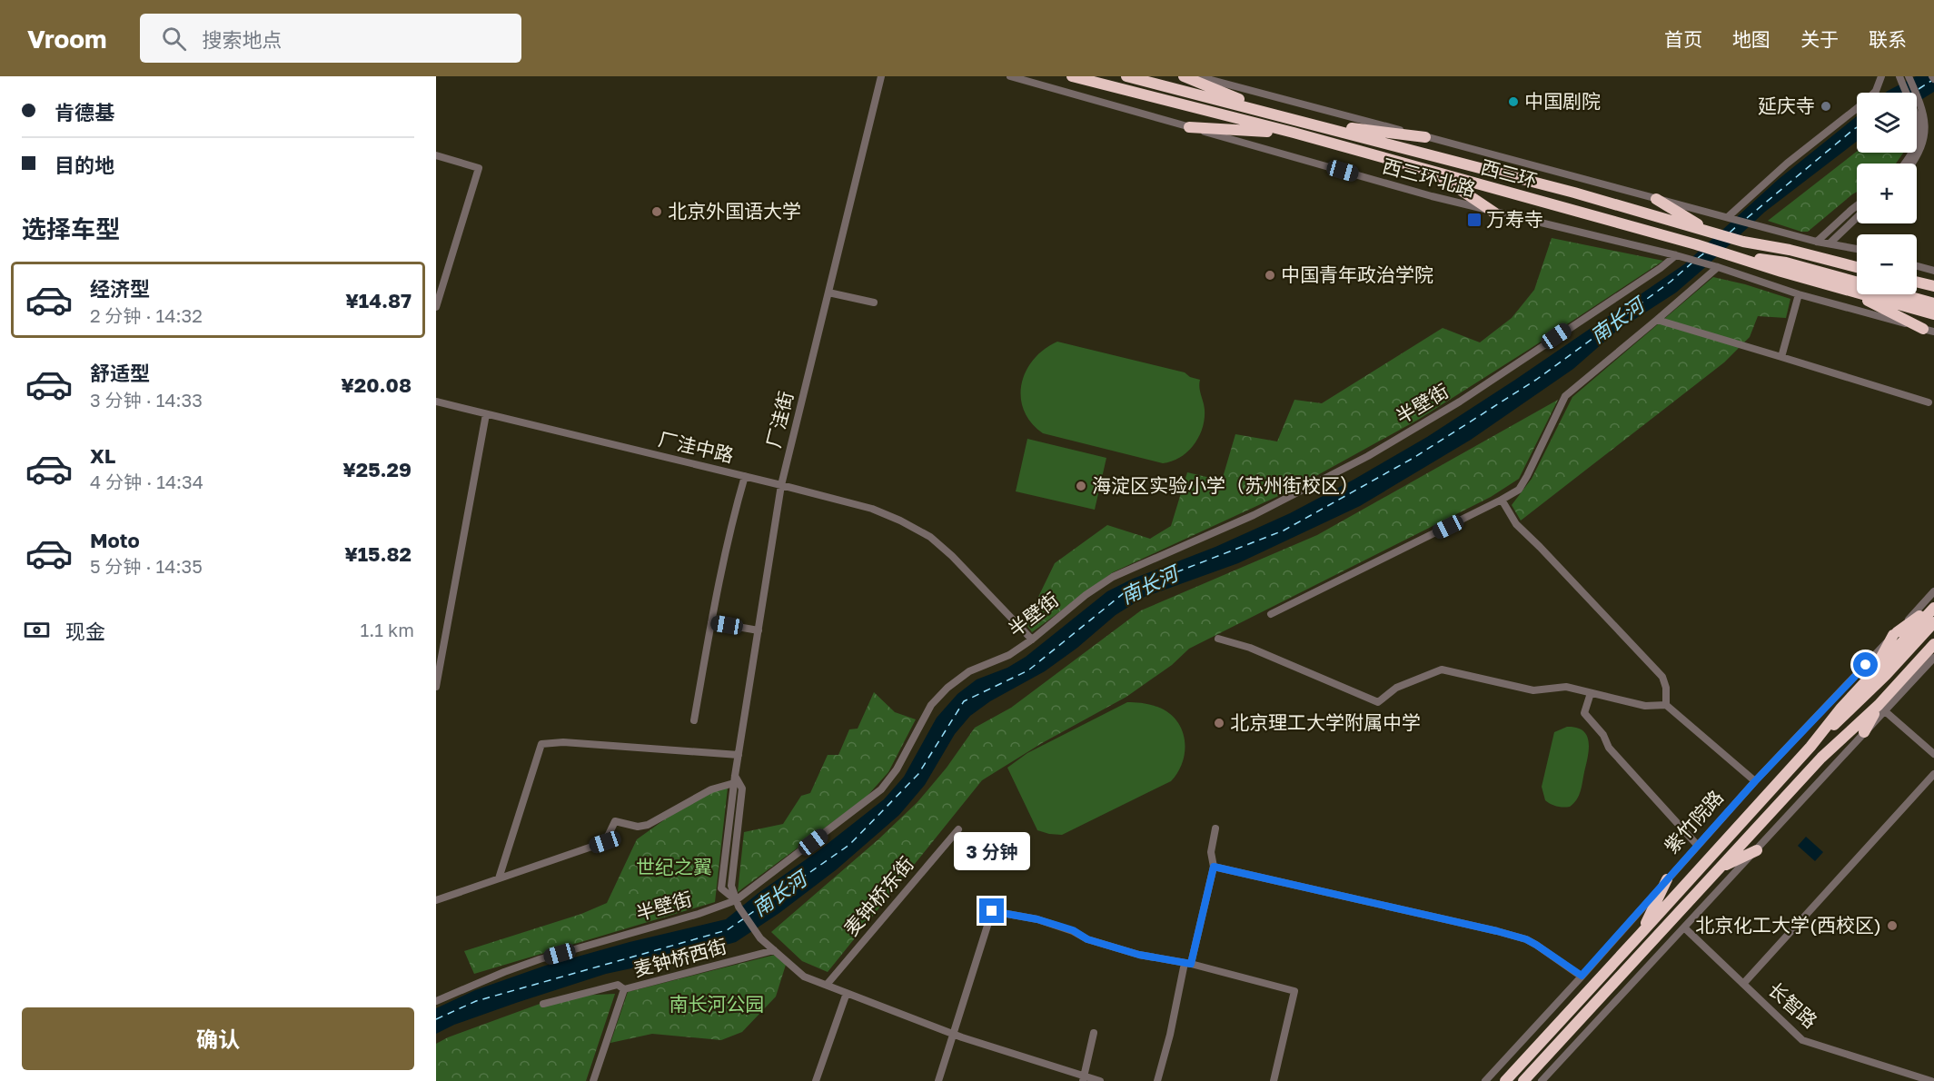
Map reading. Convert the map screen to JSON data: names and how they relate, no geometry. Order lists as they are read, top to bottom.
{
  "streets": {
    "highway": ["西三环", "紫竹院路"],
    "street": [
      "西三环北路",
      "半壁街",
      "厂洼街",
      "厂洼中路",
      "麦钟桥东街",
      "麦钟桥西街",
      "长智路"
    ]
  },
  "crossings": [
    ["西三环北路", "半壁街"],
    ["半壁街", "厂洼街"],
    ["半壁街", "厂洼中路"],
    ["厂洼街", "厂洼中路"]
  ],
  "water": ["南长河"],
  "parks": ["世纪之翼", "南长河公园"],
  "places": {
    "other": [
      "中国剧院",
      "延庆寺",
      "北京外国语大学",
      "中国青年政治学院",
      "海淀区实验小学（苏州街校区）",
      "北京理工大学附属中学",
      "北京化工大学(西校区)"
    ],
    "transit": ["万寿寺"]
  },
  "page": {
    "header": "Vroom",
    "search": "搜索地点",
    "nav": [
      "首页",
      "地图",
      "关于",
      "联系"
    ],
    "banner": ["肯德基", "目的地"],
    "map_buttons": ["+", "−"],
    "heading": "选择车型",
    "list": [
      {
        "name": "经济型",
        "note": "2 分钟 · 14:32",
        "value": "¥14.87"
      },
      {
        "name": "舒适型",
        "note": "3 分钟 · 14:33",
        "value": "¥20.08"
      },
      {
        "name": "XL",
        "note": "4 分钟 · 14:34",
        "value": "¥25.29"
      },
      {
        "name": "Moto",
        "note": "5 分钟 · 14:35",
        "value": "¥15.82"
      }
    ],
    "pay": ["现金", "1.1 km"],
    "bubble": "3 分钟",
    "buttons": "确认"
  }
}
